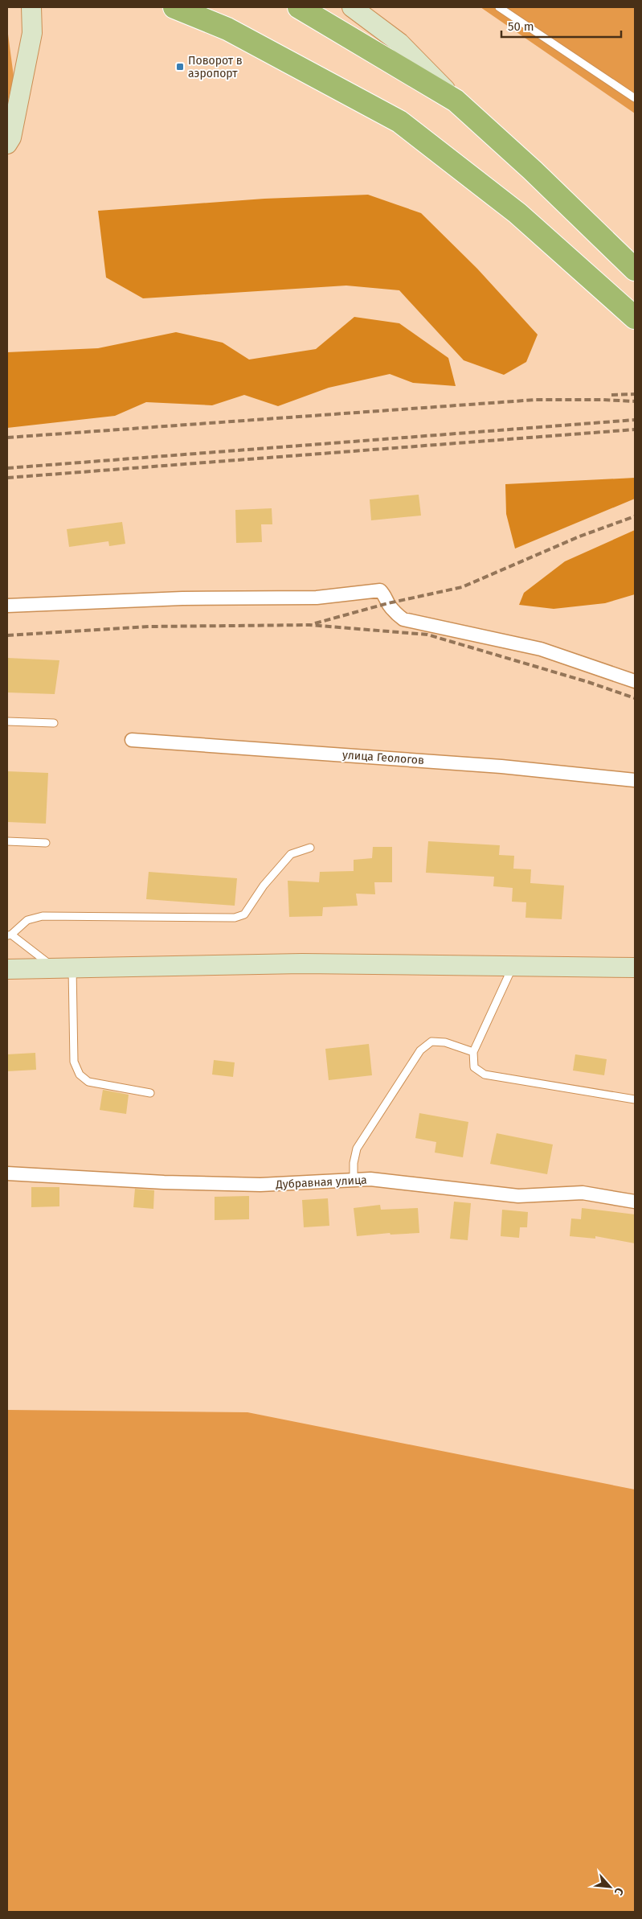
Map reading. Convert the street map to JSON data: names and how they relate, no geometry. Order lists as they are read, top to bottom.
{
  "streets": {
    "street": ["улица Геологов", "Дубравная улица"]
  },
  "places": {
    "transit": ["Поворот в аэропорт"]
  },
  "scale_bar": "50 m",
  "north": "bottom right"
}
